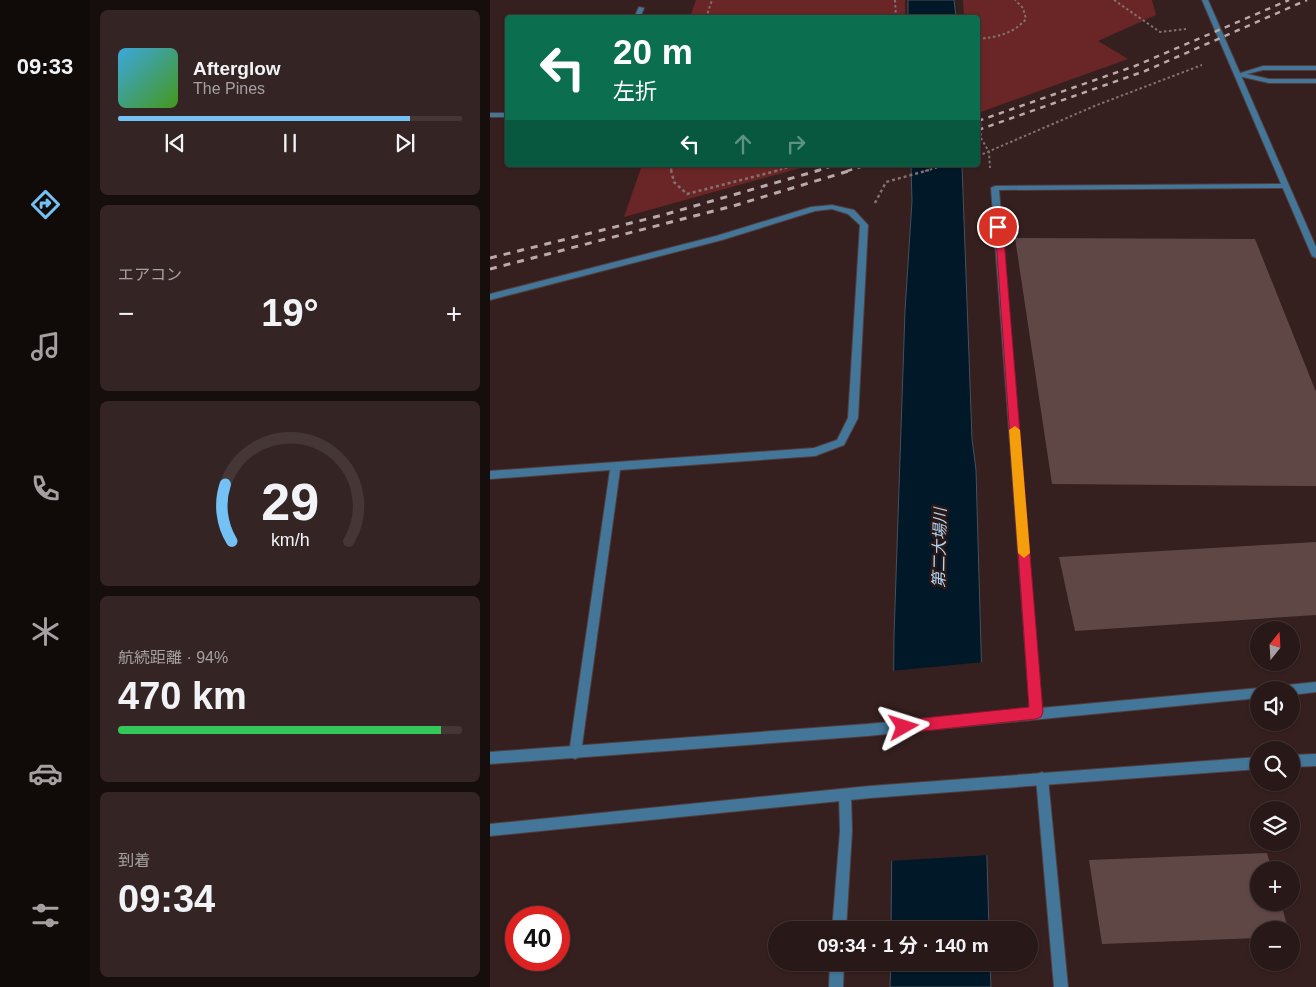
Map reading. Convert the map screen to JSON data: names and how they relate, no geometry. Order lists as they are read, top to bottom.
{
  "water": ["第二大場川"],
  "north": "top",
  "page": {
    "tabs": "09:33",
    "turn": ["20 m", "左折"],
    "song": ["Afterglow", "The Pines"],
    "tile": [
      "エアコン",
      ["航続距離 · 94%", "470 km"],
      ["到着", "09:34"]
    ],
    "heat": ["−", "19°", "+"],
    "map_buttons": ["+", "−"],
    "limit": "40",
    "trip": "09:34 · 1 分 · 140 m",
    "gauge": ["29", "km/h"]
  }
}
